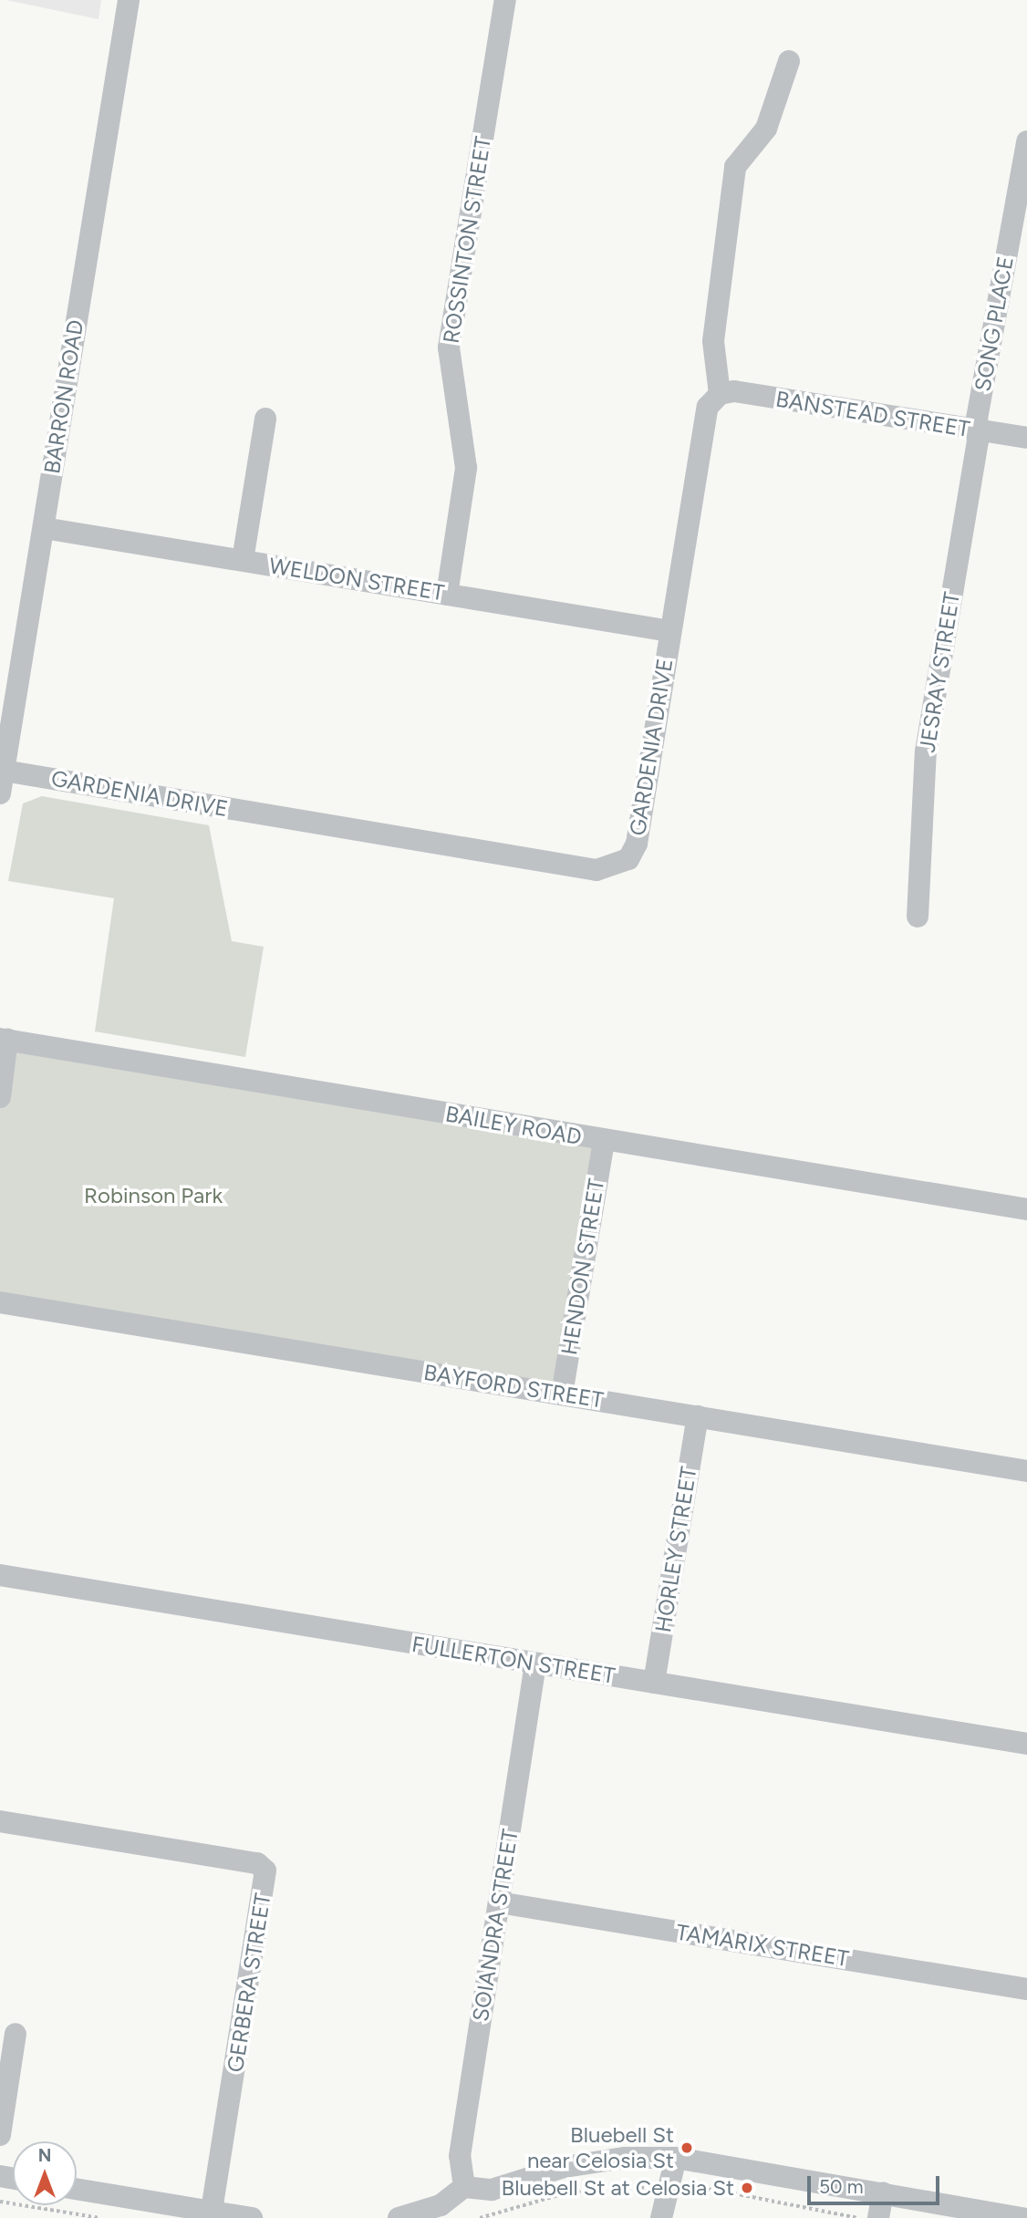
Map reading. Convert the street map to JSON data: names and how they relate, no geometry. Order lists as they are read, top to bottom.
{
  "streets": {
    "street": [
      "ROSSINTON STREET",
      "SONG PLACE",
      "BARRON ROAD",
      "BANSTEAD STREET",
      "WELDON STREET",
      "JESRAY STREET",
      "GARDENIA DRIVE",
      "BAILEY ROAD",
      "HENDON STREET",
      "BAYFORD STREET",
      "HORLEY STREET",
      "FULLERTON STREET",
      "SOIANDRA STREET",
      "TAMARIX STREET",
      "GERBERA STREET"
    ]
  },
  "crossings": [
    ["ROSSINTON STREET", "WELDON STREET"],
    ["SONG PLACE", "BANSTEAD STREET"],
    ["SONG PLACE", "JESRAY STREET"],
    ["BARRON ROAD", "WELDON STREET"],
    ["BARRON ROAD", "GARDENIA DRIVE"],
    ["BANSTEAD STREET", "JESRAY STREET"],
    ["BANSTEAD STREET", "GARDENIA DRIVE"],
    ["WELDON STREET", "GARDENIA DRIVE"],
    ["BAILEY ROAD", "HENDON STREET"],
    ["HENDON STREET", "BAYFORD STREET"],
    ["BAYFORD STREET", "HORLEY STREET"],
    ["HORLEY STREET", "FULLERTON STREET"],
    ["FULLERTON STREET", "SOIANDRA STREET"],
    ["SOIANDRA STREET", "TAMARIX STREET"]
  ],
  "parks": ["Robinson Park"],
  "places": ["Bluebell St near Celosia St", "Bluebell St at Celosia St"],
  "scale_bar": "50 m",
  "north": "top"
}
